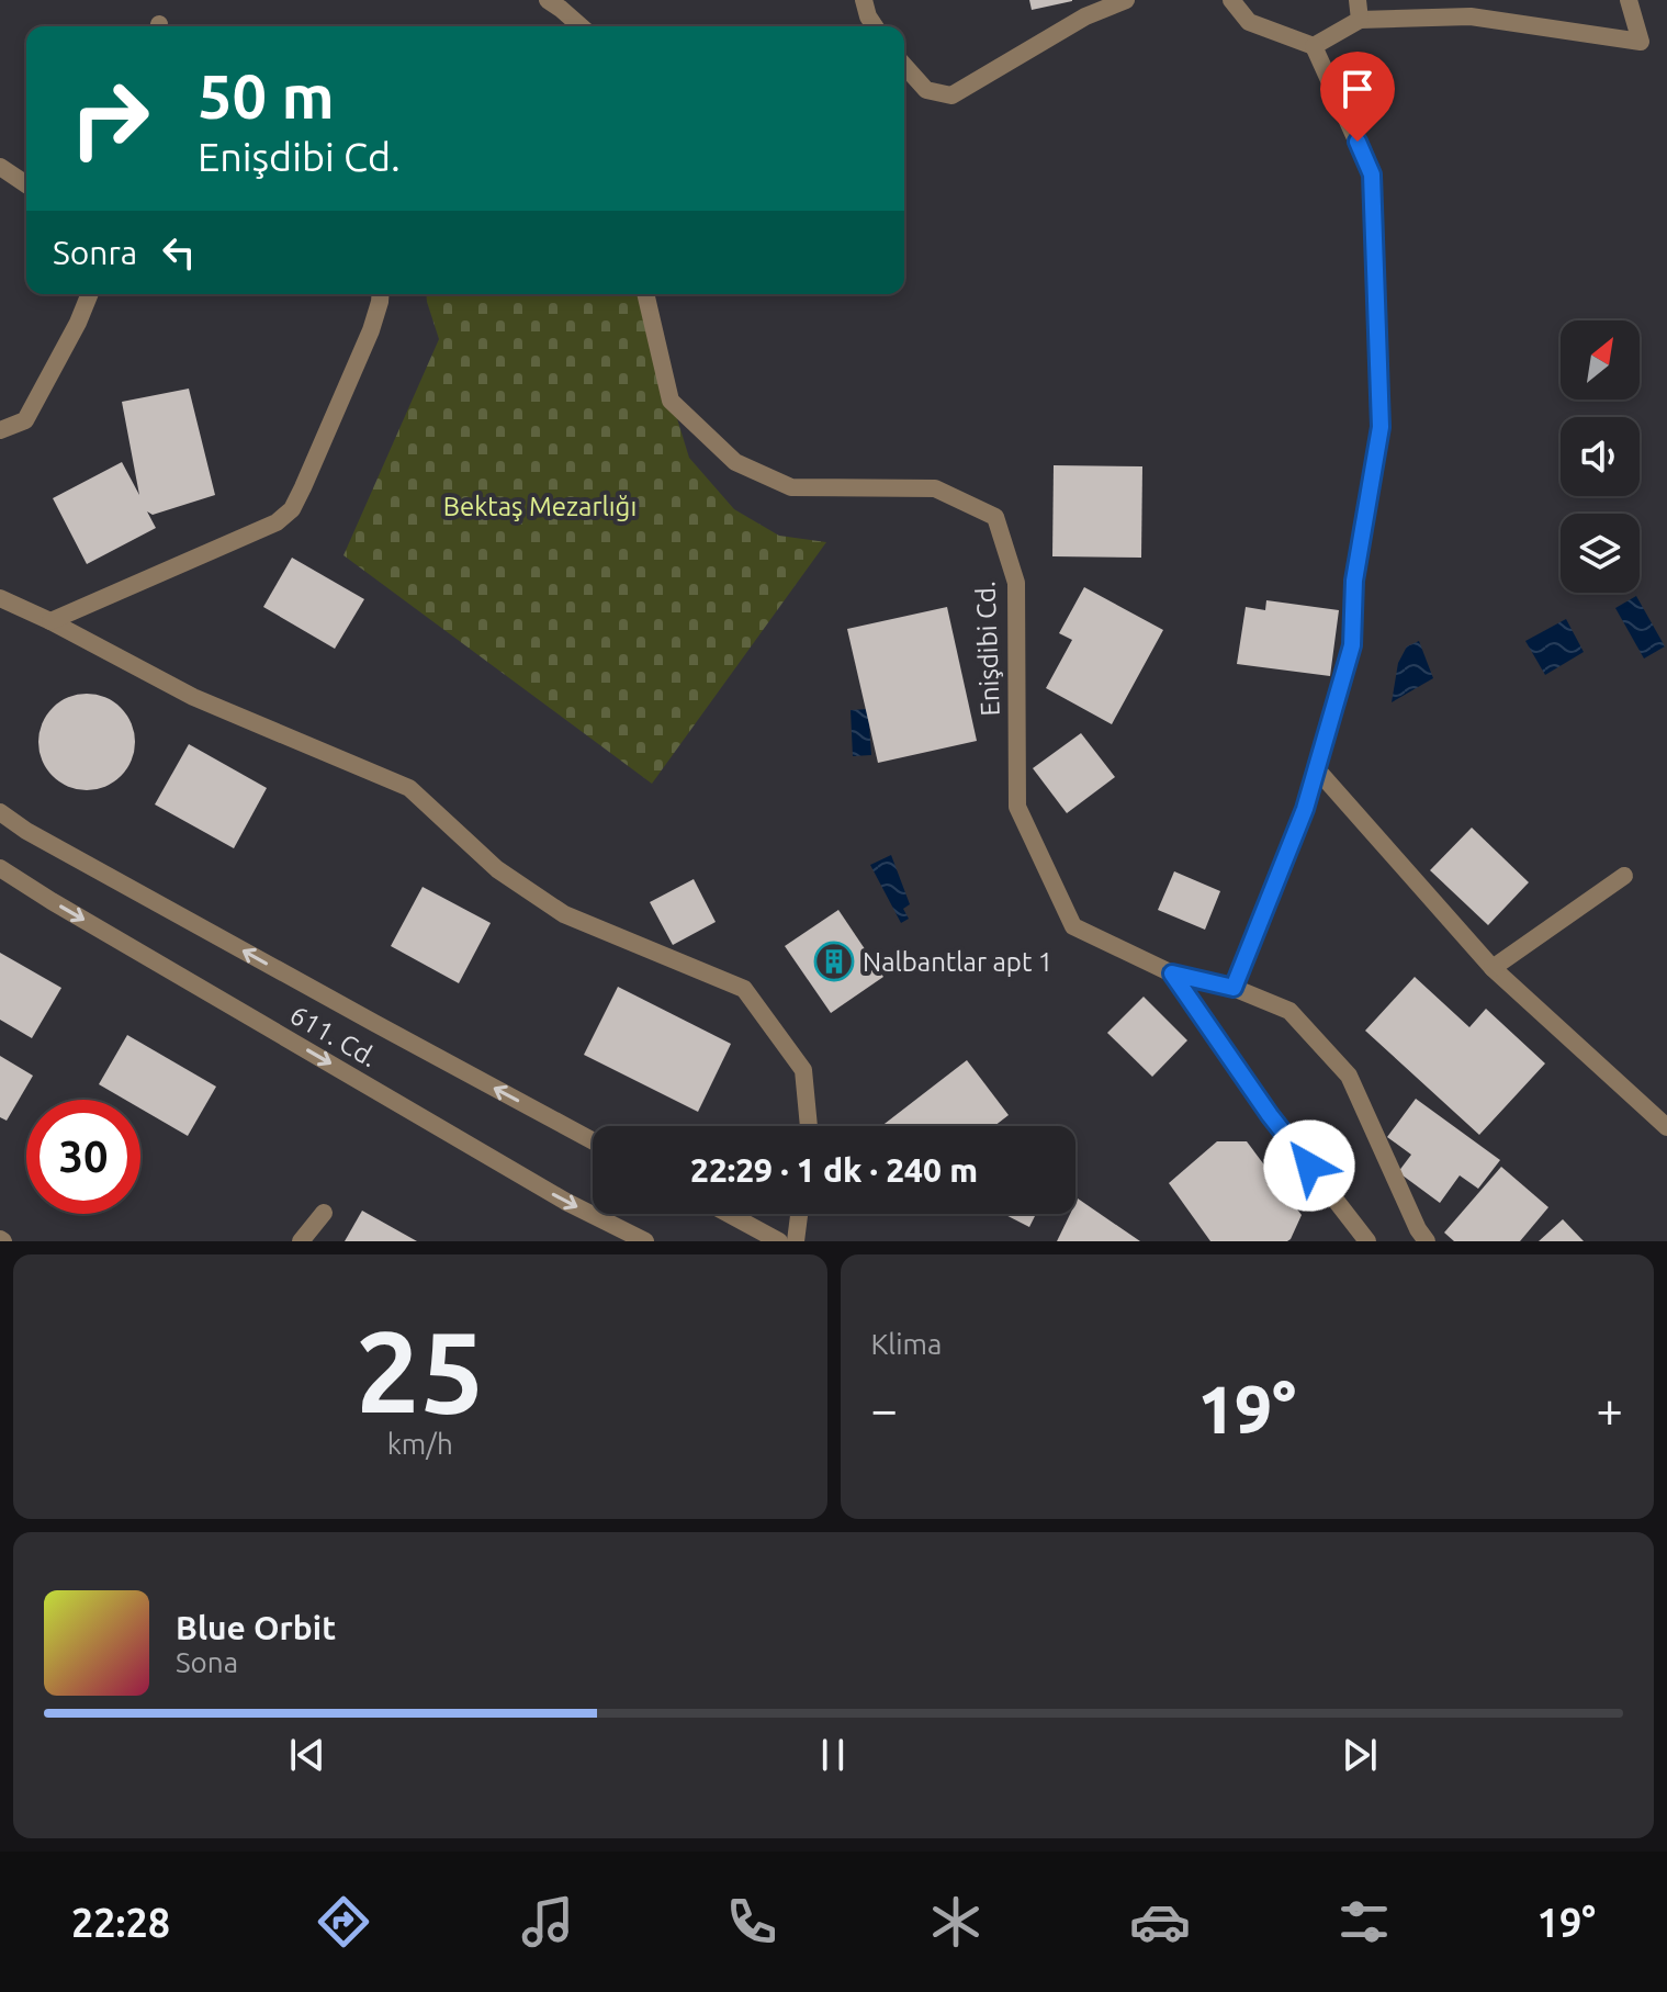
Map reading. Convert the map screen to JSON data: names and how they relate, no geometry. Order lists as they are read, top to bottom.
{
  "streets": {
    "street": ["Enişdibi Cd.", "611. Cd."]
  },
  "parks": ["Bektaş Mezarlığı"],
  "places": {
    "building": ["Nalbantlar apt 1"]
  },
  "north": "top right",
  "page": {
    "turn": ["50 m", "Enişdibi Cd."],
    "then": "Sonra",
    "limit": "30",
    "trip": "22:29 · 1 dk · 240 m",
    "tile": [
      ["25", "km/h"],
      "Klima"
    ],
    "heat": ["−", "19°", "+"],
    "song": ["Blue Orbit", "Sona"],
    "tabs": ["22:28", "19°"]
  }
}
